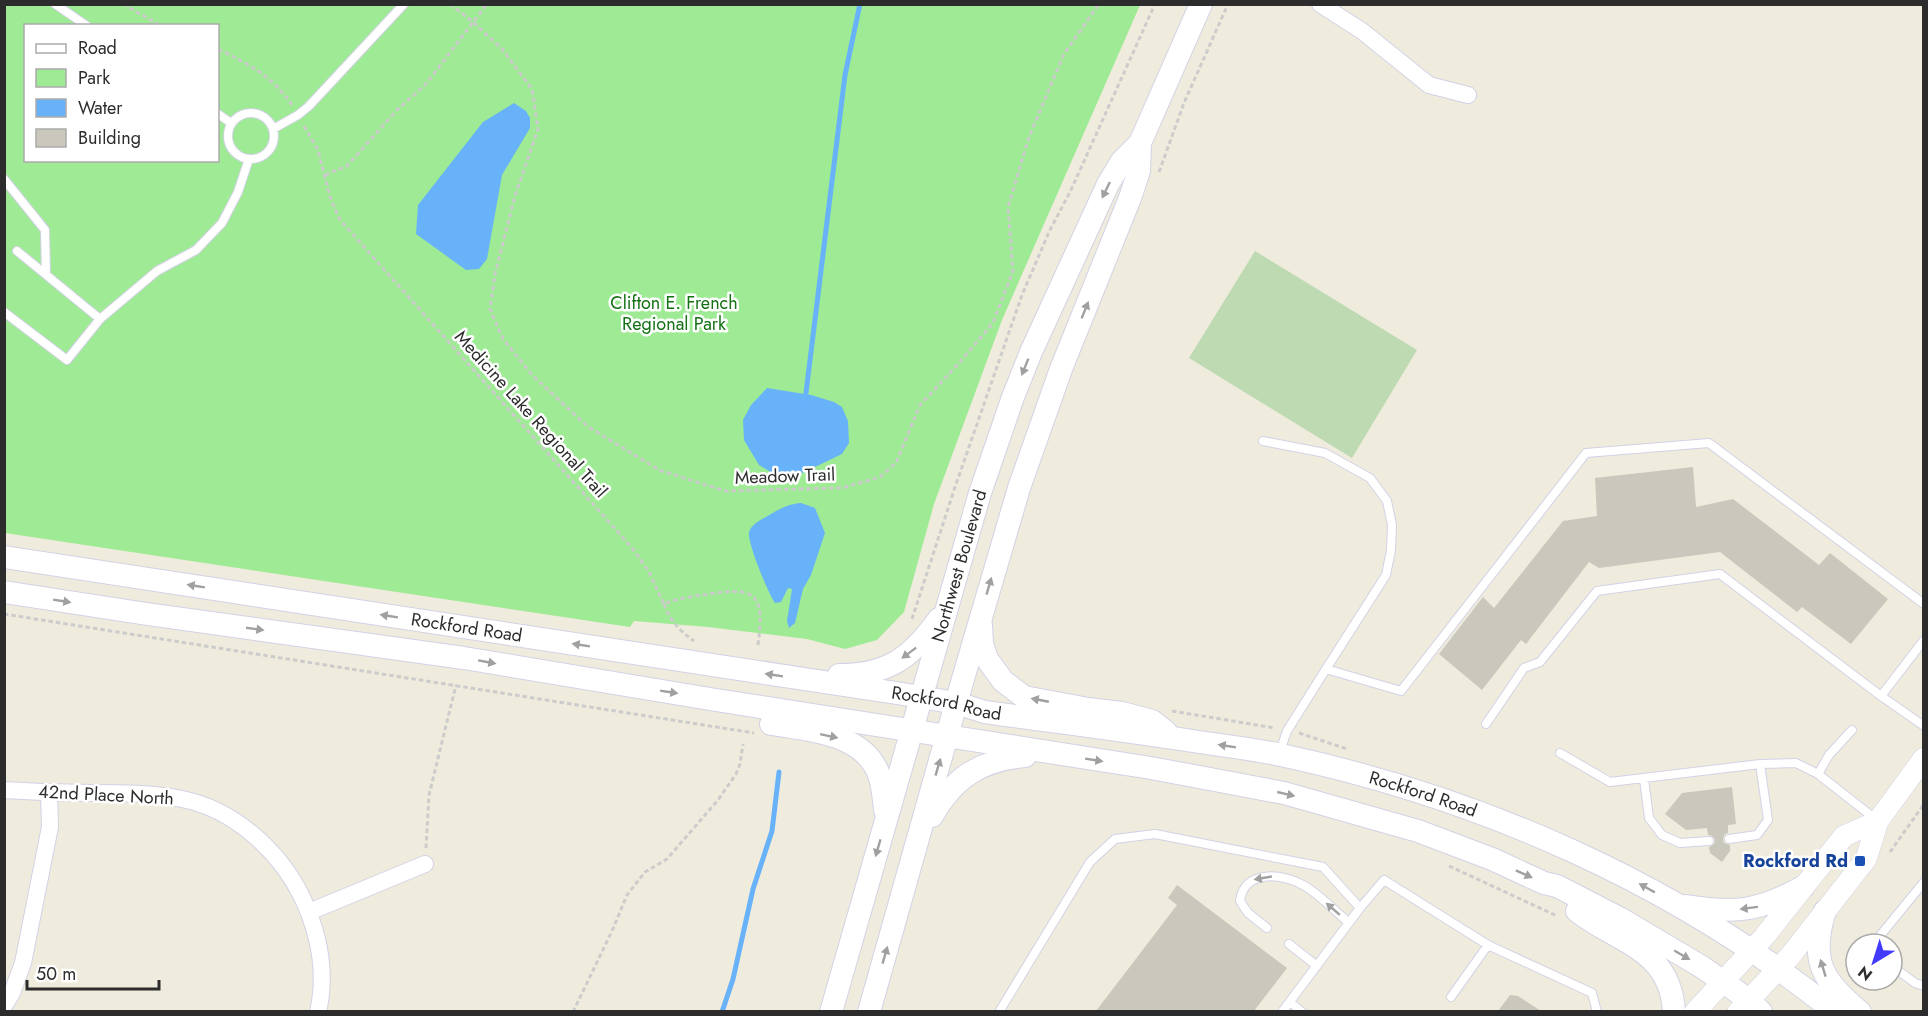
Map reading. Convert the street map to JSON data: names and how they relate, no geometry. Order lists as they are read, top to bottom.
{
  "streets": {
    "main road": ["Northwest Boulevard", "Rockford Road"],
    "street": ["42nd Place North"],
    "path": ["Medicine Lake Regional Trail", "Meadow Trail"]
  },
  "crossings": [
    ["Northwest Boulevard", "Rockford Road"]
  ],
  "parks": ["Clifton E. French Regional Park"],
  "places": {
    "transit": ["Rockford Rd"]
  },
  "legend": [
    "Road",
    "Park",
    "Water",
    "Building"
  ],
  "scale_bar": "50 m",
  "north": "bottom left"
}
